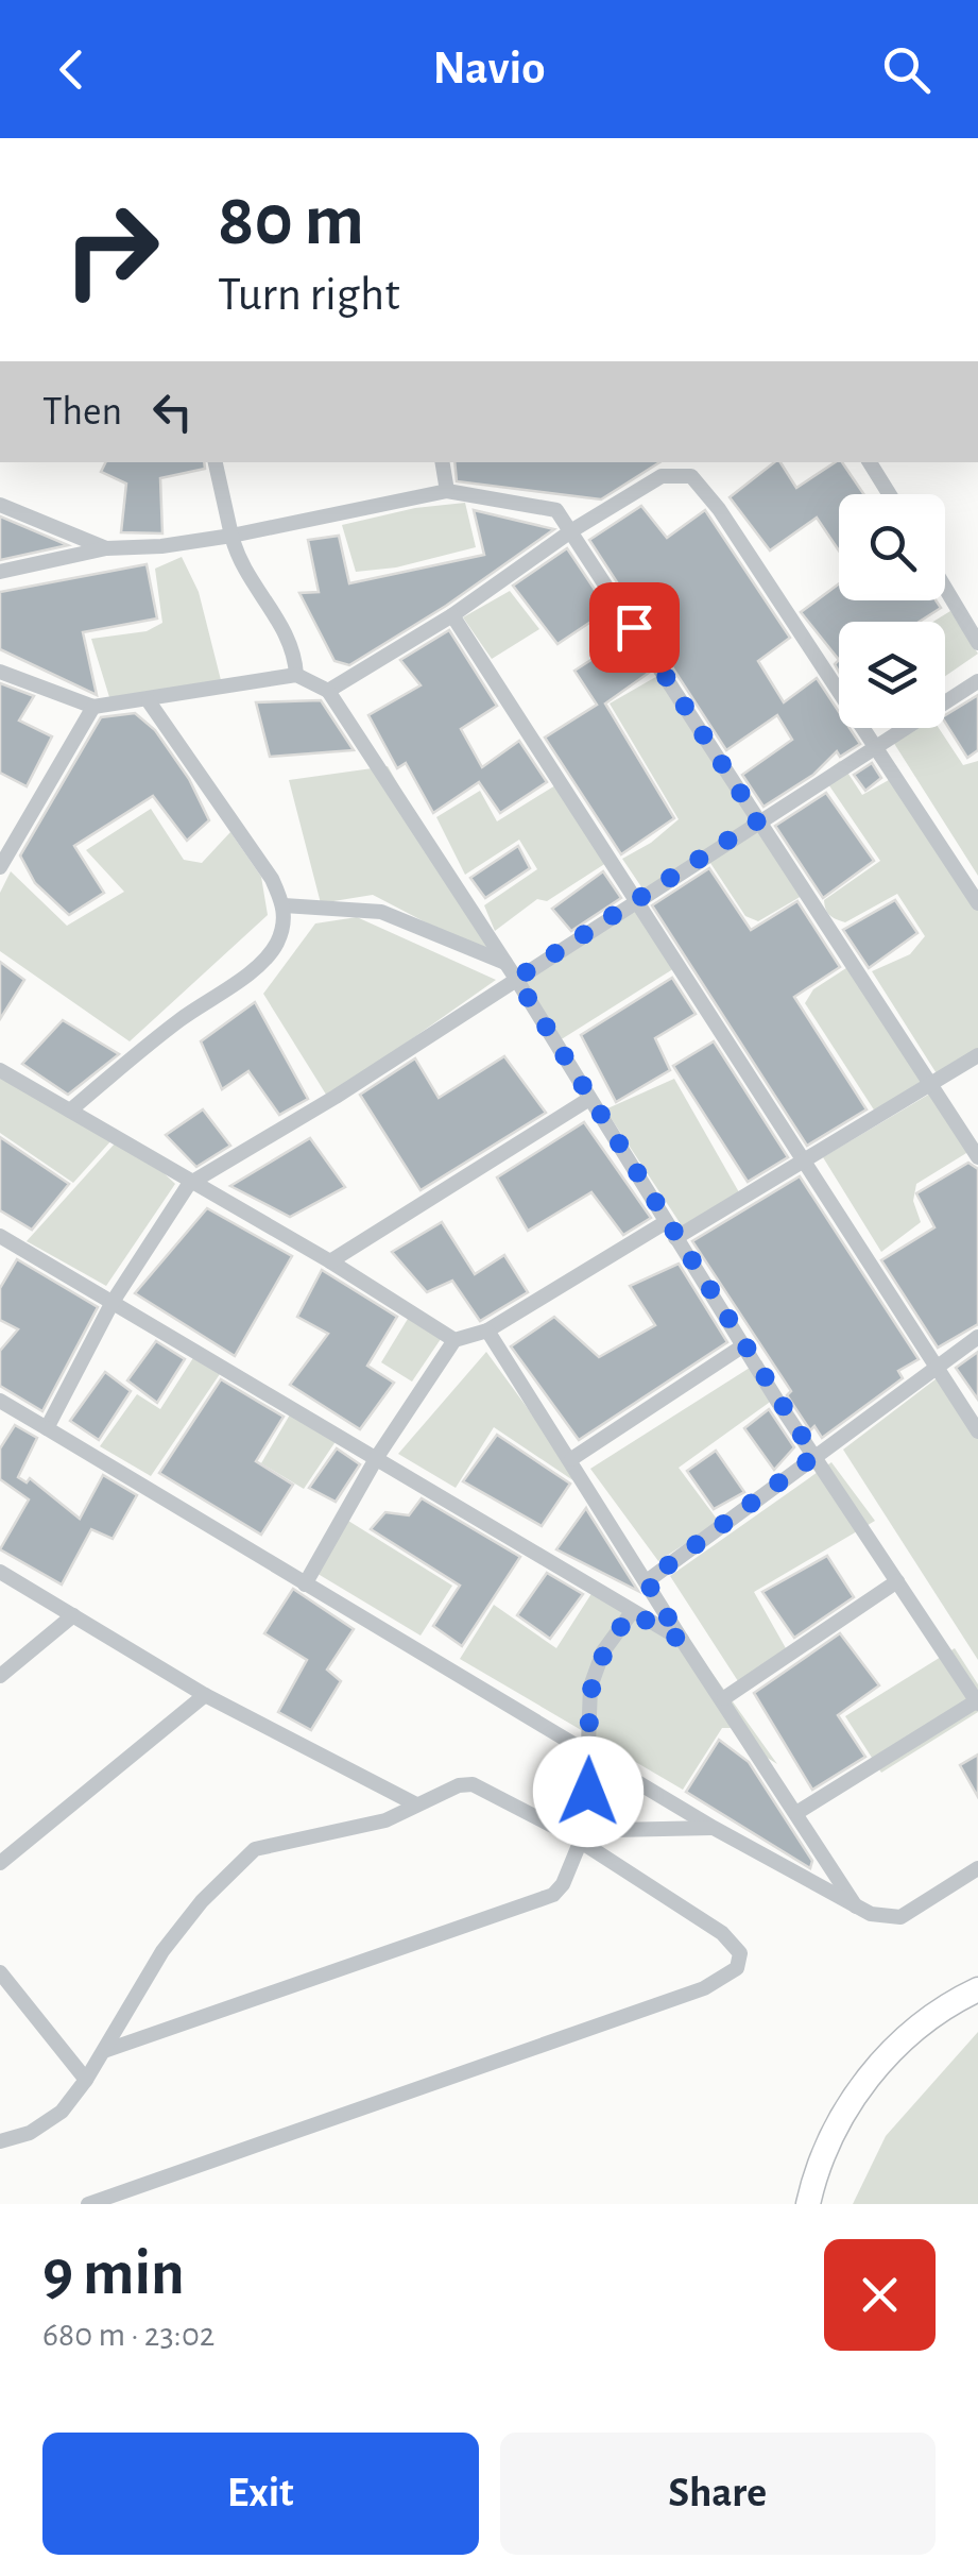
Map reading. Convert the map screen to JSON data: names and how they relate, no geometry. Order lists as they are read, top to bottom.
{
  "page": {
    "header": "Navio",
    "turn": ["80 m", "Turn right"],
    "then": "Then",
    "heading": ["9 min", "680 m · 23:02"],
    "buttons": ["Exit", "Share"]
  }
}
